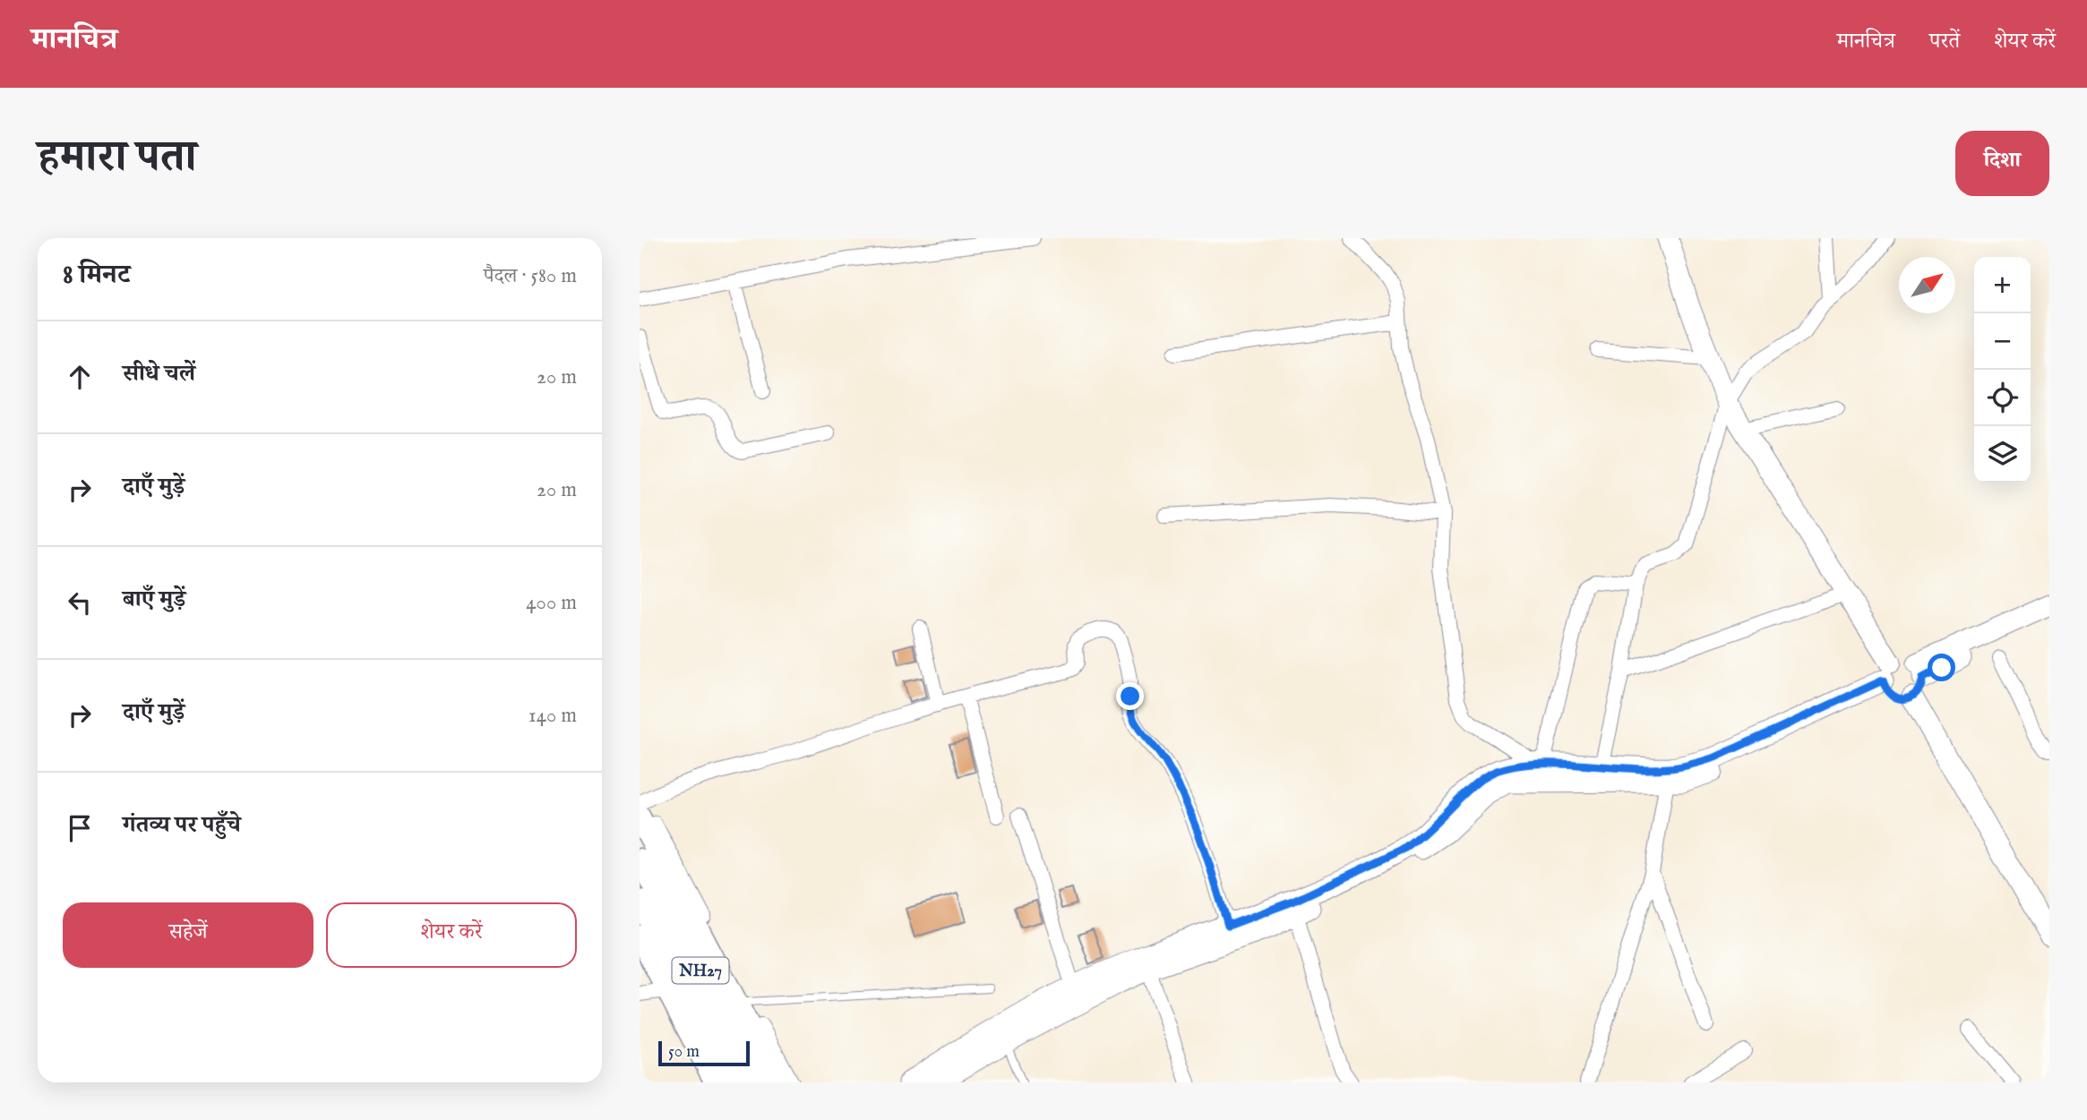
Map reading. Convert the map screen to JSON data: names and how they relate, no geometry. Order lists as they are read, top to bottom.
{
  "streets": {
    "highway": ["NH27"]
  },
  "scale_bar": "50 m",
  "north": "top right",
  "page": {
    "header": "मानचित्र",
    "nav": ["मानचित्र", "परतें", "शेयर करें"],
    "title": "हमारा पता",
    "buttons": [
      "दिशा",
      ["सहेजें", "शेयर करें"]
    ],
    "heading": ["8 मिनट", "पैदल · 580 m"],
    "map_buttons": ["+", "−"],
    "list": [
      ["सीधे चलें", "20 m"],
      ["दाएँ मुड़ें", "20 m"],
      ["बाएँ मुड़ें", "400 m"],
      ["दाएँ मुड़ें", "140 m"],
      "गंतव्य पर पहुँचे"
    ],
    "scale": "50 m"
  }
}
